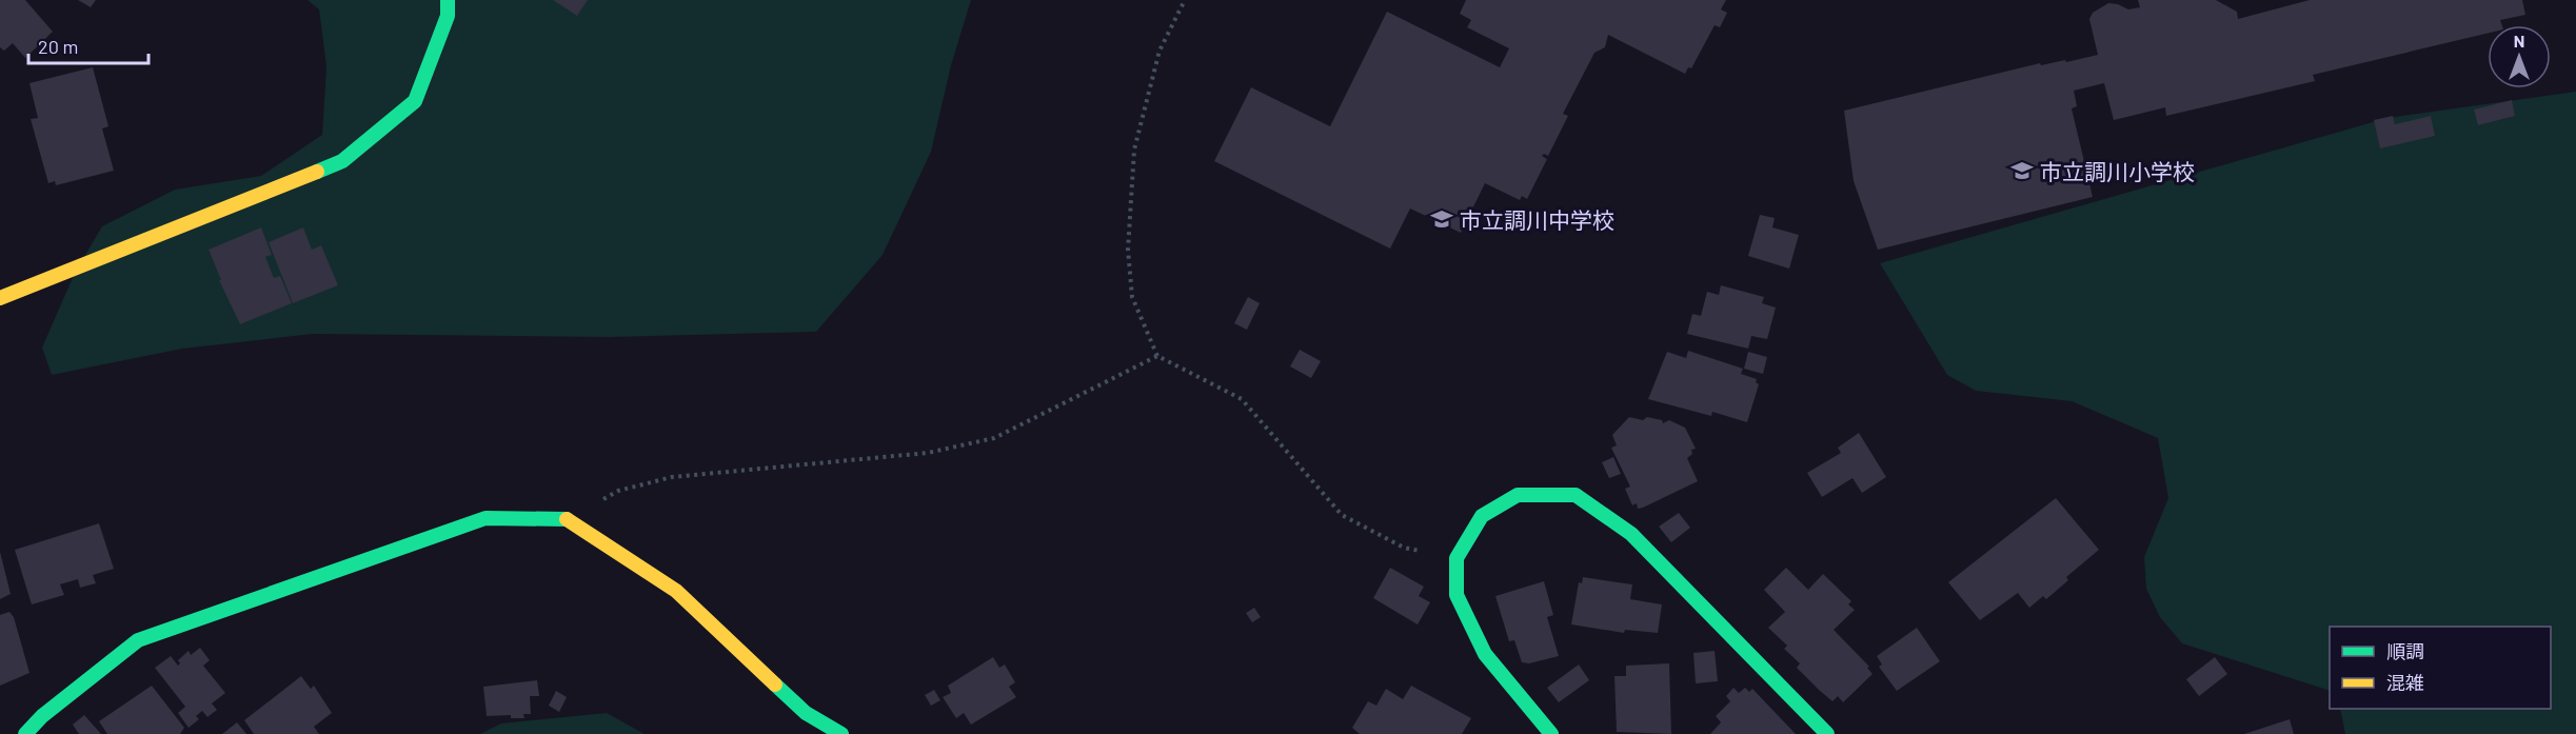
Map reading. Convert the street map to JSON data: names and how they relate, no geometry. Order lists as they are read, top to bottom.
{
  "places": {
    "school or university": ["市立調川小学校", "市立調川中学校"]
  },
  "legend": ["順調", "混雑"],
  "scale_bar": "20 m",
  "north": "top"
}
